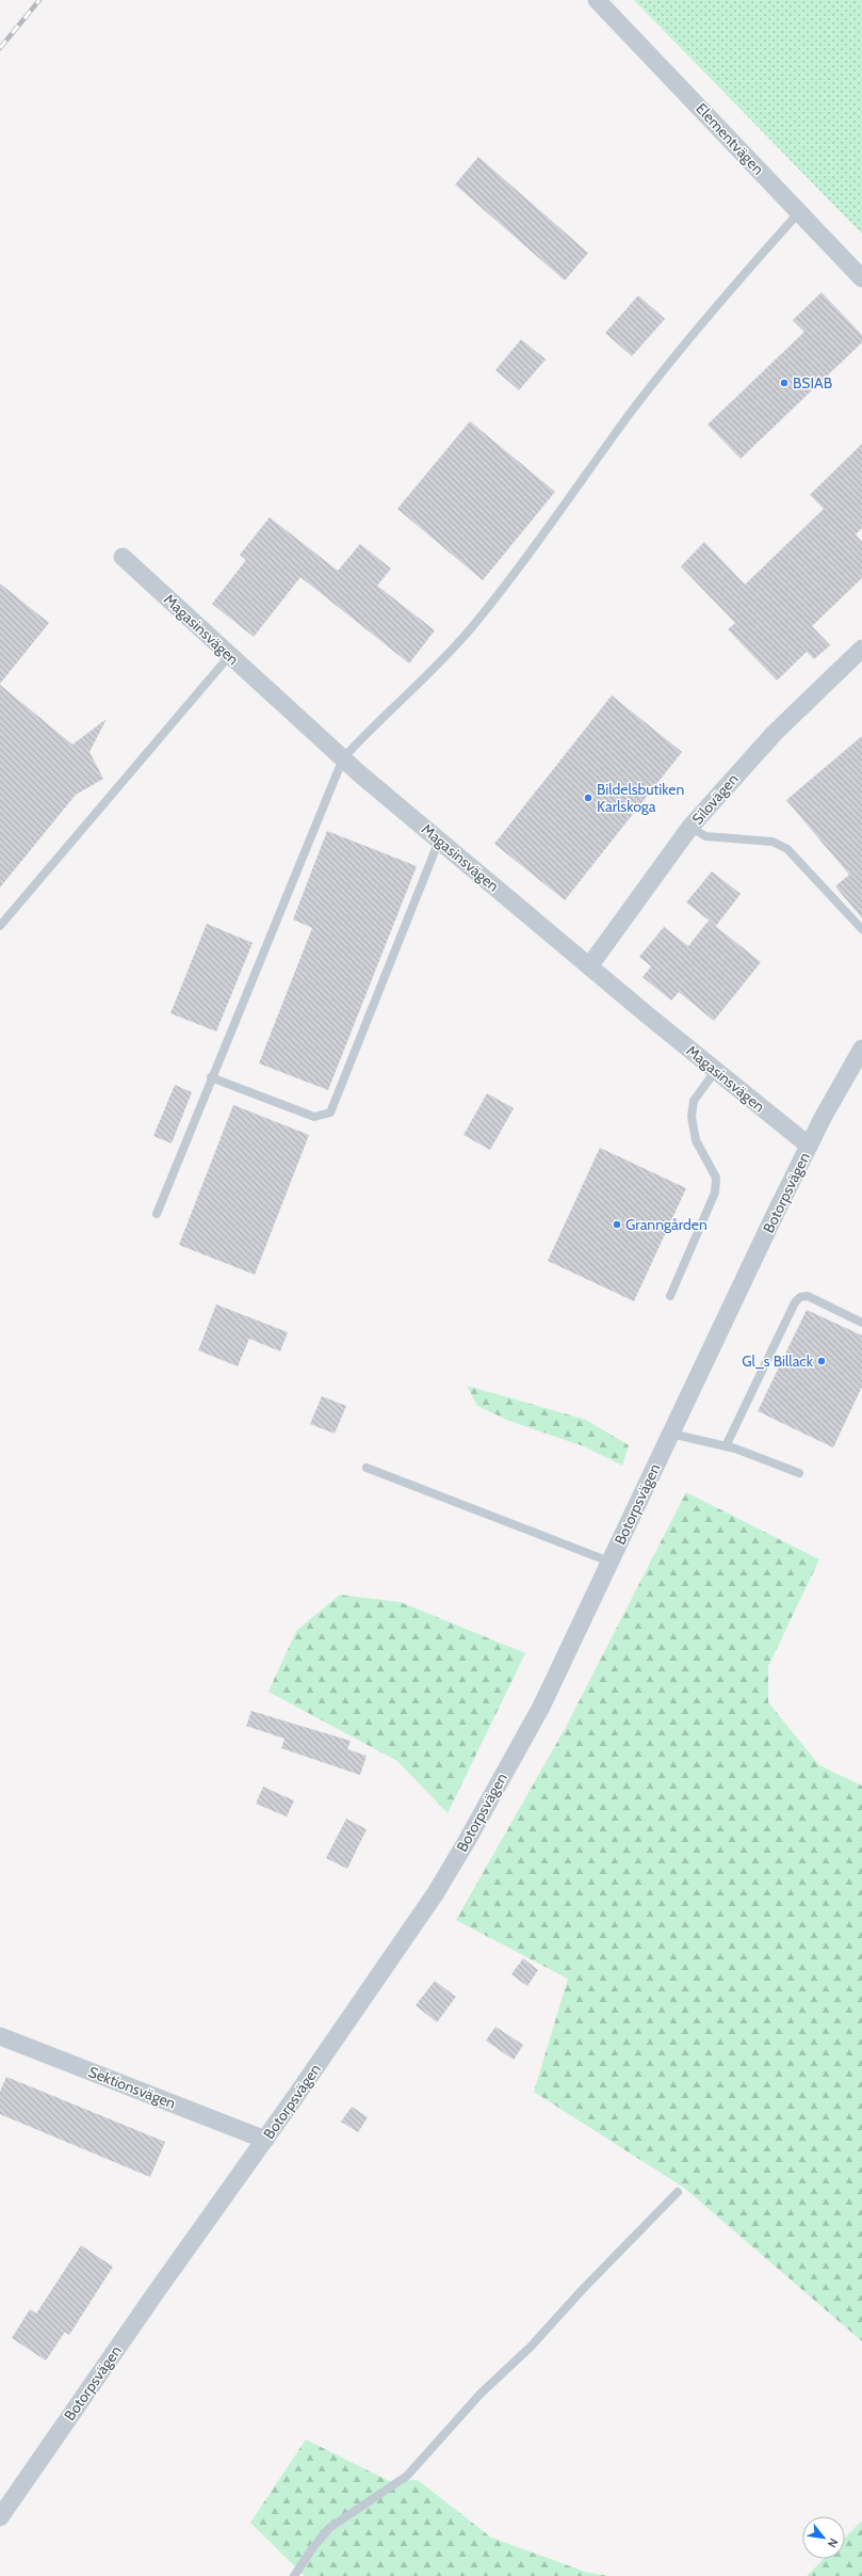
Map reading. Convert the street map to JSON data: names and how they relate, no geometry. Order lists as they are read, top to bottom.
{
  "streets": {
    "street": [
      "Elementvägen",
      "Magasinsvägen",
      "Silovägen",
      "Botorpsvägen",
      "Sektionsvägen"
    ]
  },
  "crossings": [
    ["Magasinsvägen", "Silovägen"],
    ["Magasinsvägen", "Botorpsvägen"],
    ["Botorpsvägen", "Sektionsvägen"]
  ],
  "places": [
    "BSIAB",
    "Bildelsbutiken Karlskoga",
    "Granngården",
    "Gl_s Billack"
  ],
  "north": "bottom right"
}
